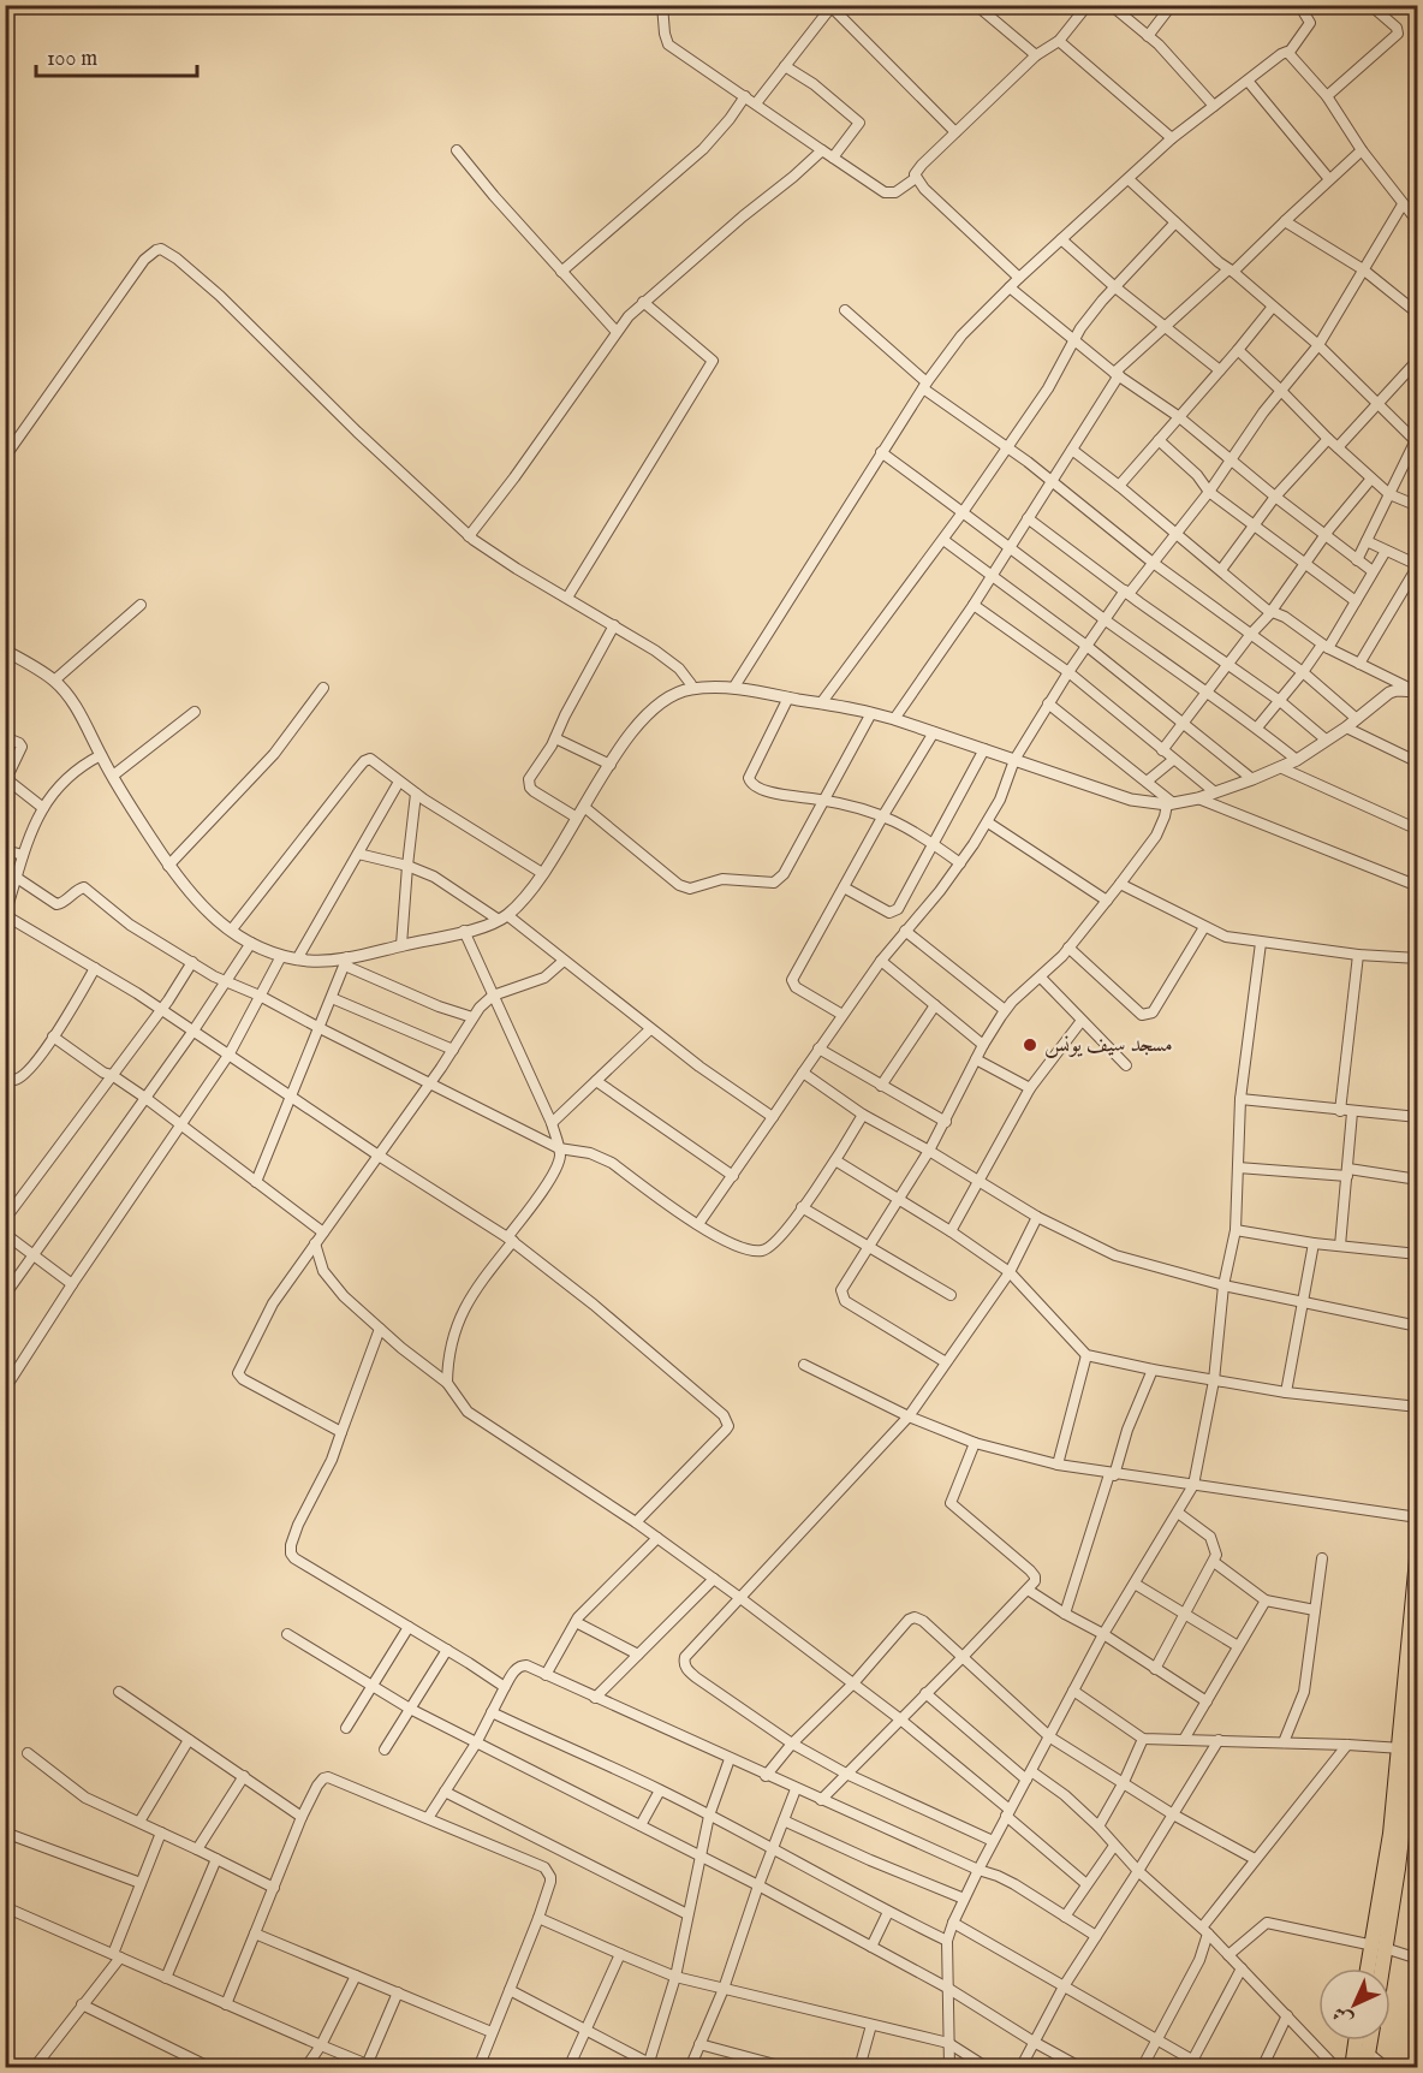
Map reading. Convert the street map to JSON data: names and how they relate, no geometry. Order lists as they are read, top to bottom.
{
  "places": ["مسجد سيف يونس"],
  "scale_bar": "100 m",
  "north": "bottom left"
}
